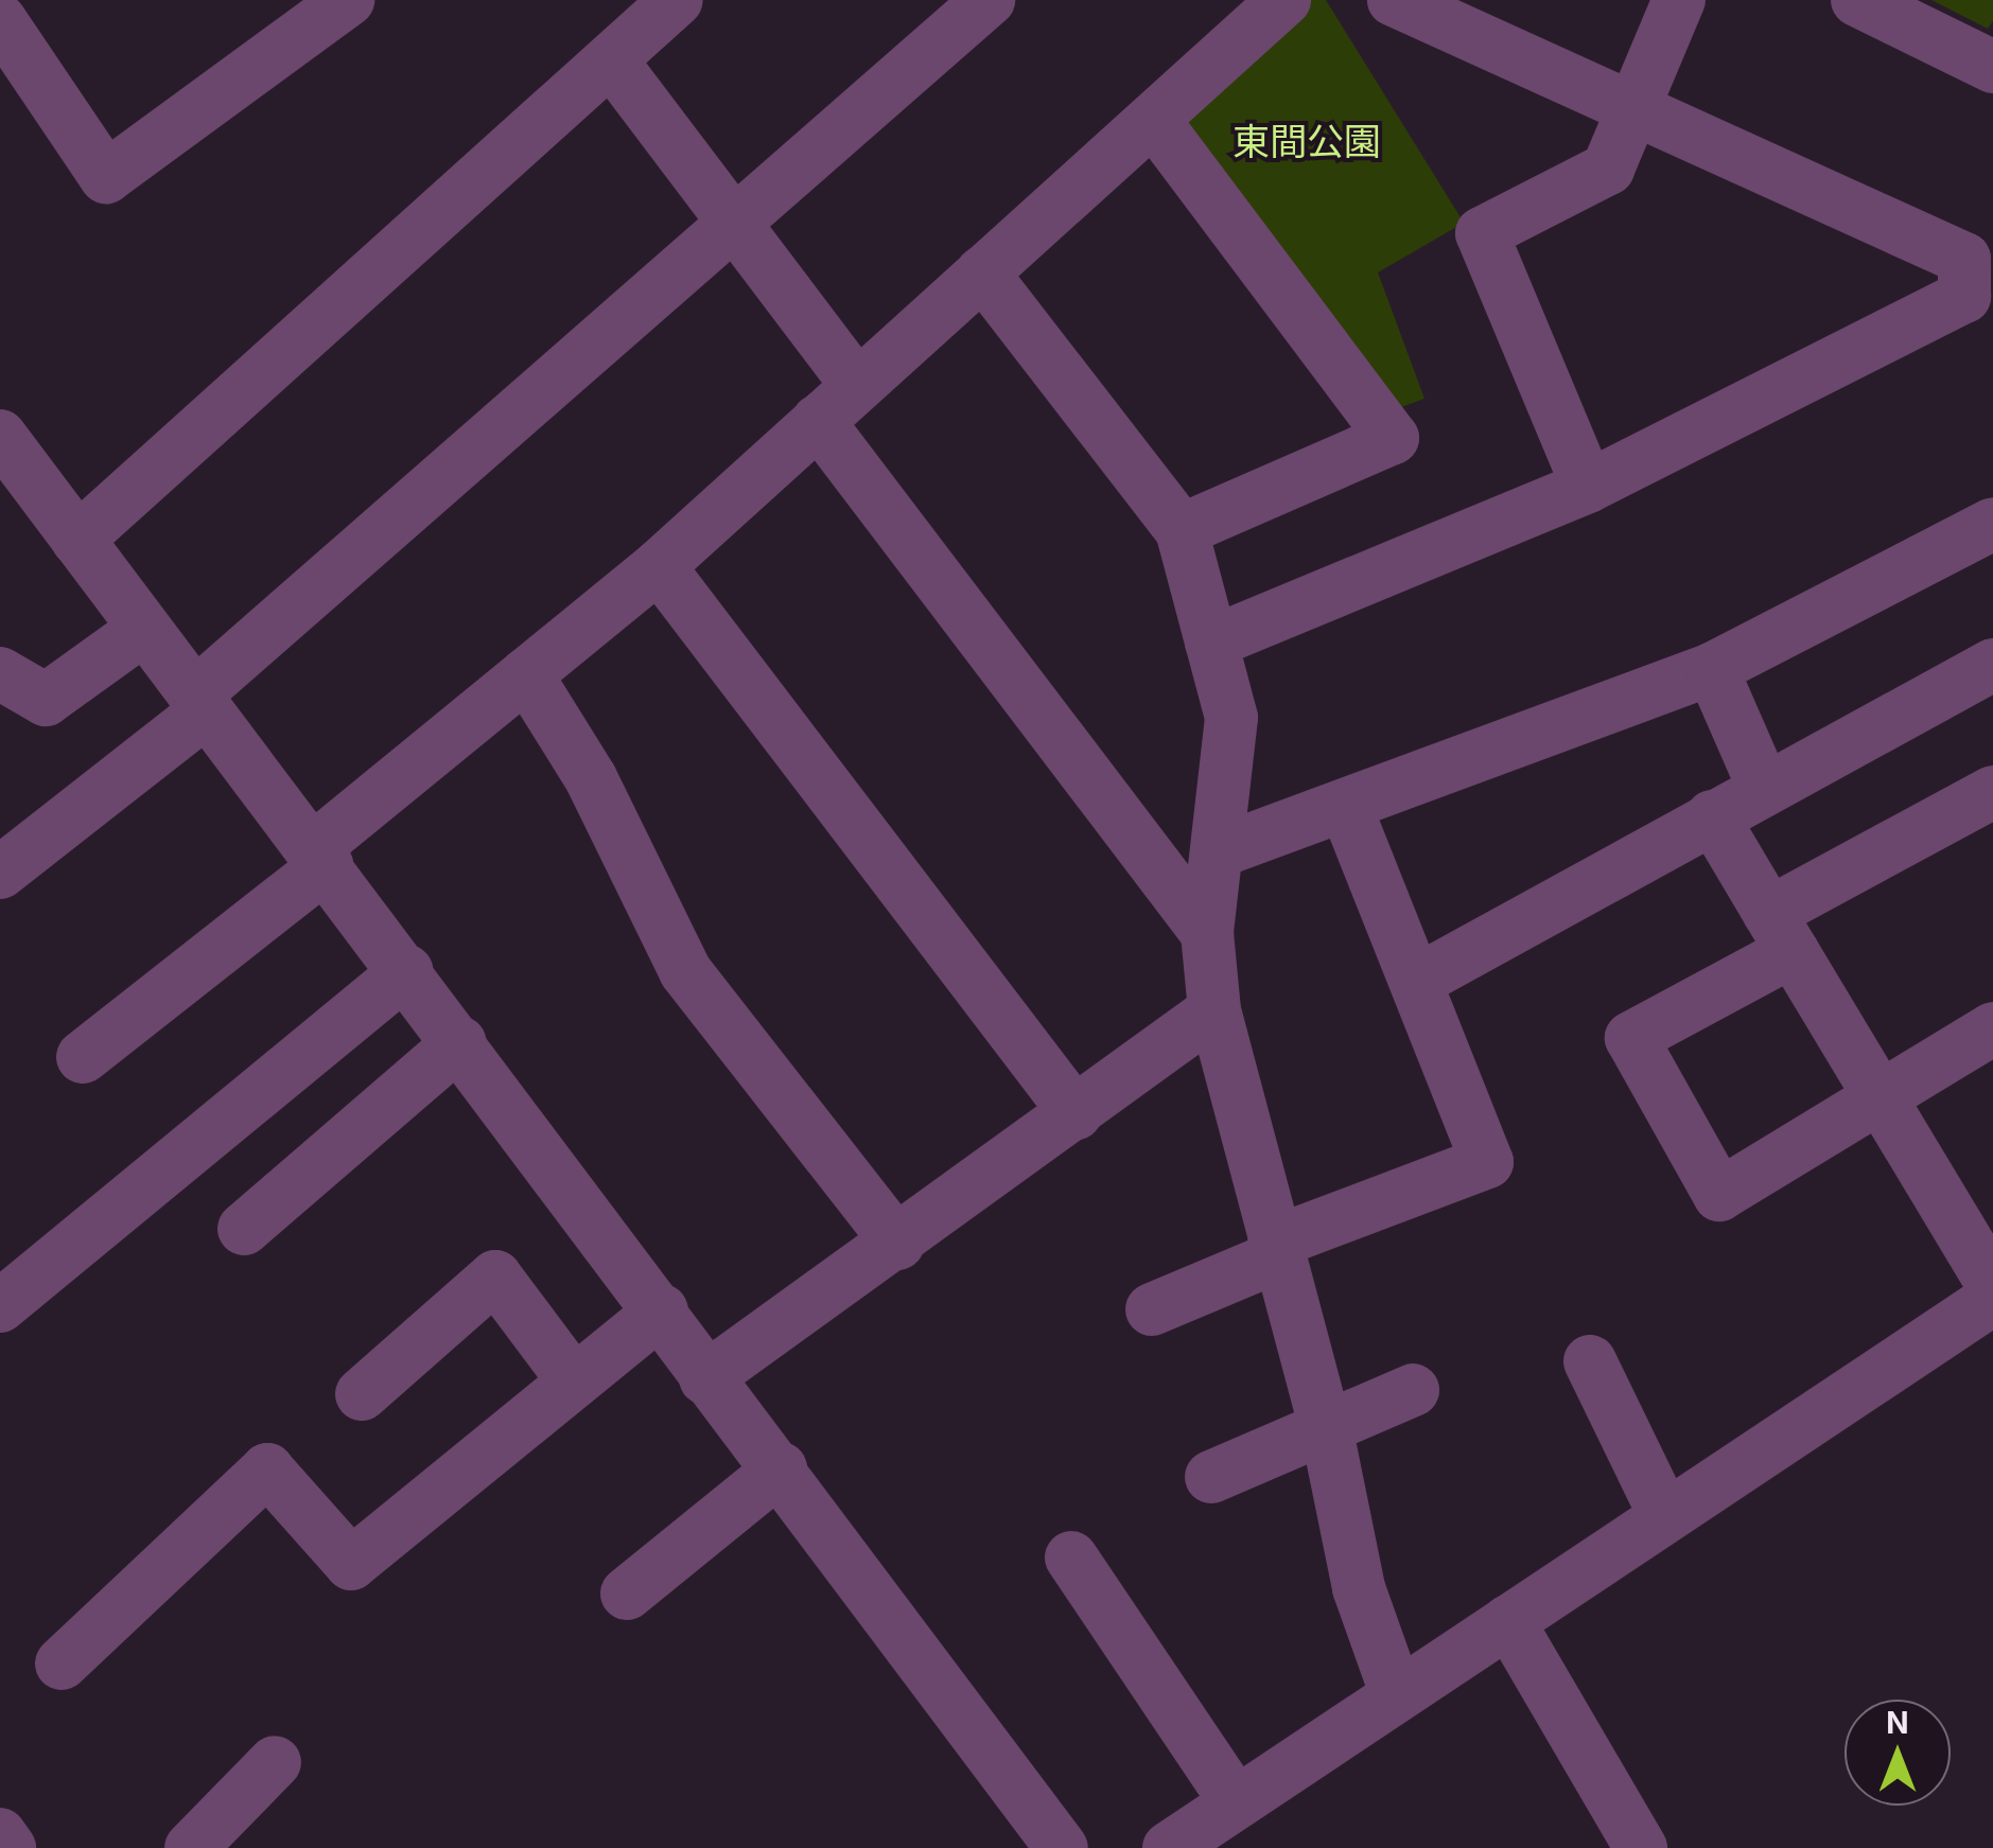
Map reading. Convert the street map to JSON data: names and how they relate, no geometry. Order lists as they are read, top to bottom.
{
  "parks": ["東間公園"],
  "north": "top"
}
